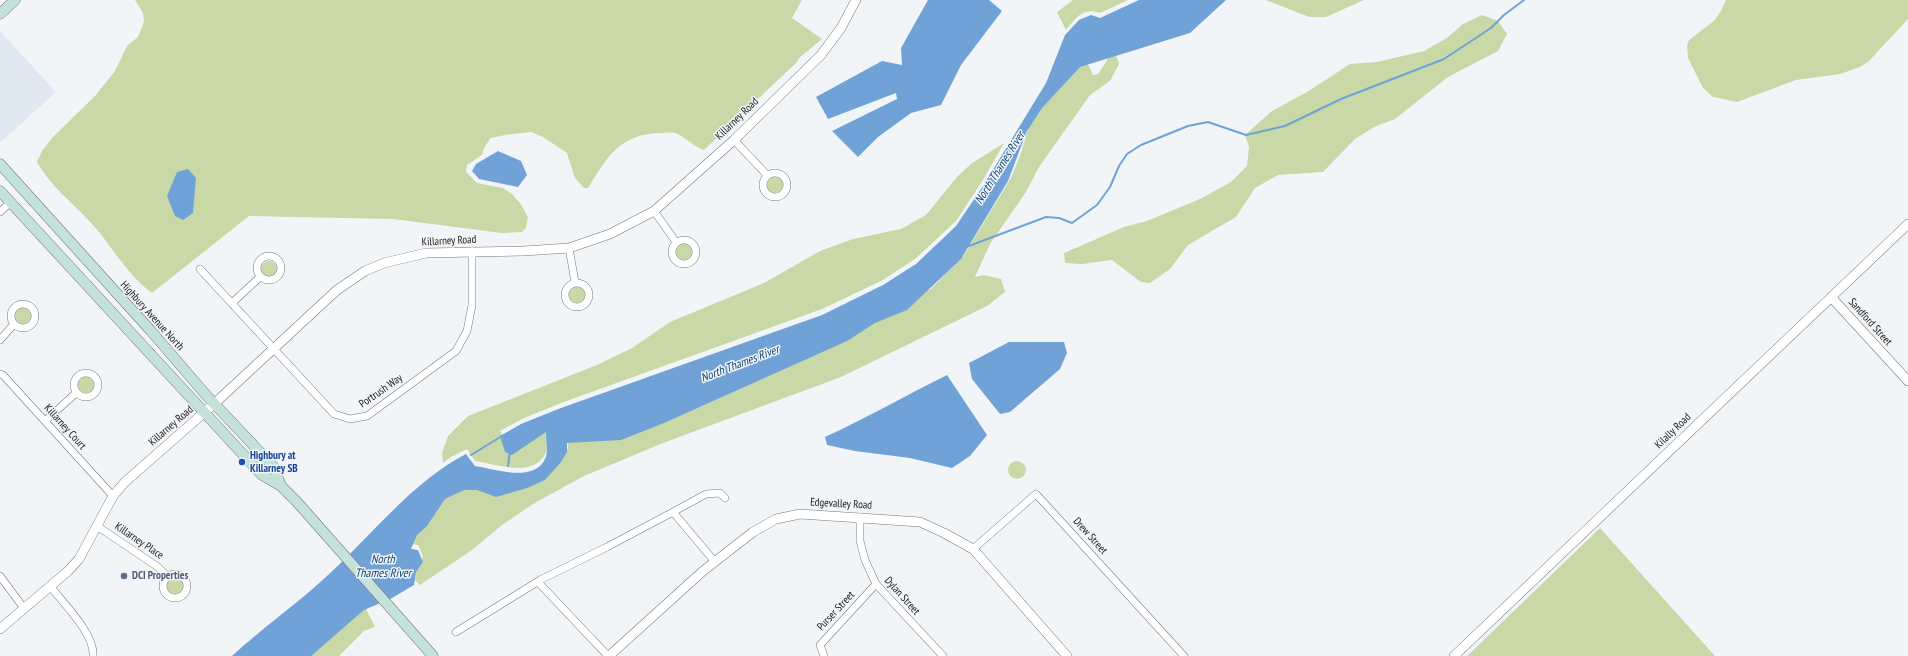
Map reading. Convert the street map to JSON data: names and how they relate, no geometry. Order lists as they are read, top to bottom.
{
  "streets": {
    "main road": ["Highbury Avenue North"],
    "street": [
      "Killarney Road",
      "Sandford Street",
      "Portrush Way",
      "Killarney Court",
      "Kilally Road",
      "Edgevalley Road",
      "Drew Street",
      "Killarney Place",
      "Dylan Street",
      "Purser Street"
    ]
  },
  "crossings": [
    ["Killarney Road", "Highbury Avenue North"],
    ["Killarney Road", "Portrush Way"],
    ["Killarney Road", "Killarney Court"],
    ["Killarney Road", "Killarney Place"],
    ["Sandford Street", "Kilally Road"],
    ["Edgevalley Road", "Drew Street"],
    ["Edgevalley Road", "Dylan Street"],
    ["Dylan Street", "Purser Street"]
  ],
  "water": ["North Thames River"],
  "places": ["Highbury at Killarney SB", "DCI Properties"]
}
